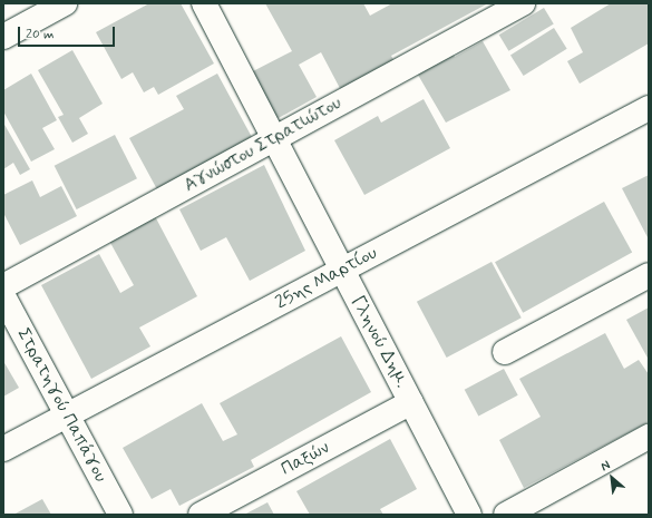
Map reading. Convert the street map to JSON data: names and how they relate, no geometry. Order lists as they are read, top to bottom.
{
  "streets": {
    "street": [
      "Αγνώστου Στρατιώτου",
      "25ης Μαρτίου",
      "Γληνού Δημ.",
      "Στρατηγού Παπάγου",
      "Παξών"
    ]
  },
  "crossings": [
    ["Αγνώστου Στρατιώτου", "Γληνού Δημ."],
    ["25ης Μαρτίου", "Γληνού Δημ."],
    ["25ης Μαρτίου", "Στρατηγού Παπάγου"],
    ["Γληνού Δημ.", "Παξών"]
  ],
  "scale_bar": "20 m",
  "north": "top left"
}
